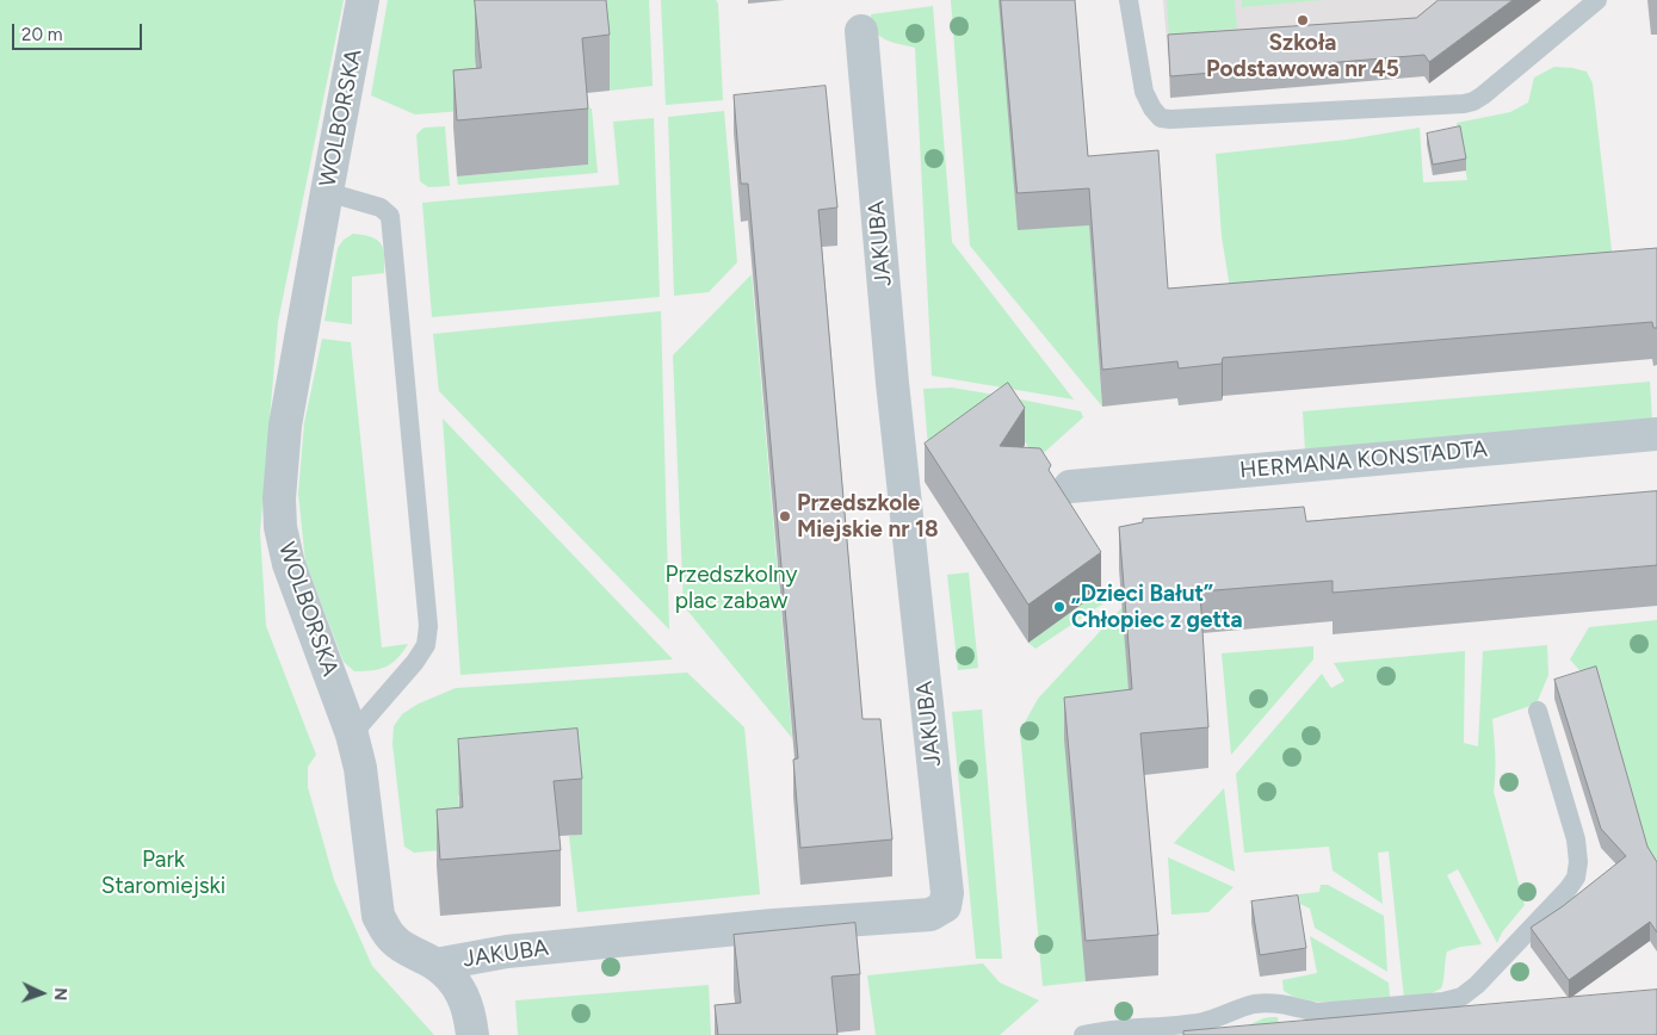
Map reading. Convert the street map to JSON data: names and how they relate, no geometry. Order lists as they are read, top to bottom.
{
  "streets": {
    "street": ["WOLBORSKA", "JAKUBA", "HERMANA KONSTADTA"]
  },
  "crossings": [
    ["WOLBORSKA", "JAKUBA"]
  ],
  "parks": ["Przedszkolny plac zabaw", "Park Staromiejski"],
  "places": ["Szkoła Podstawowa nr 45", "Przedszkole Miejskie nr 18", "„Dzieci Bałut” Chłopiec z getta"],
  "scale_bar": "20 m",
  "north": "right"
}
